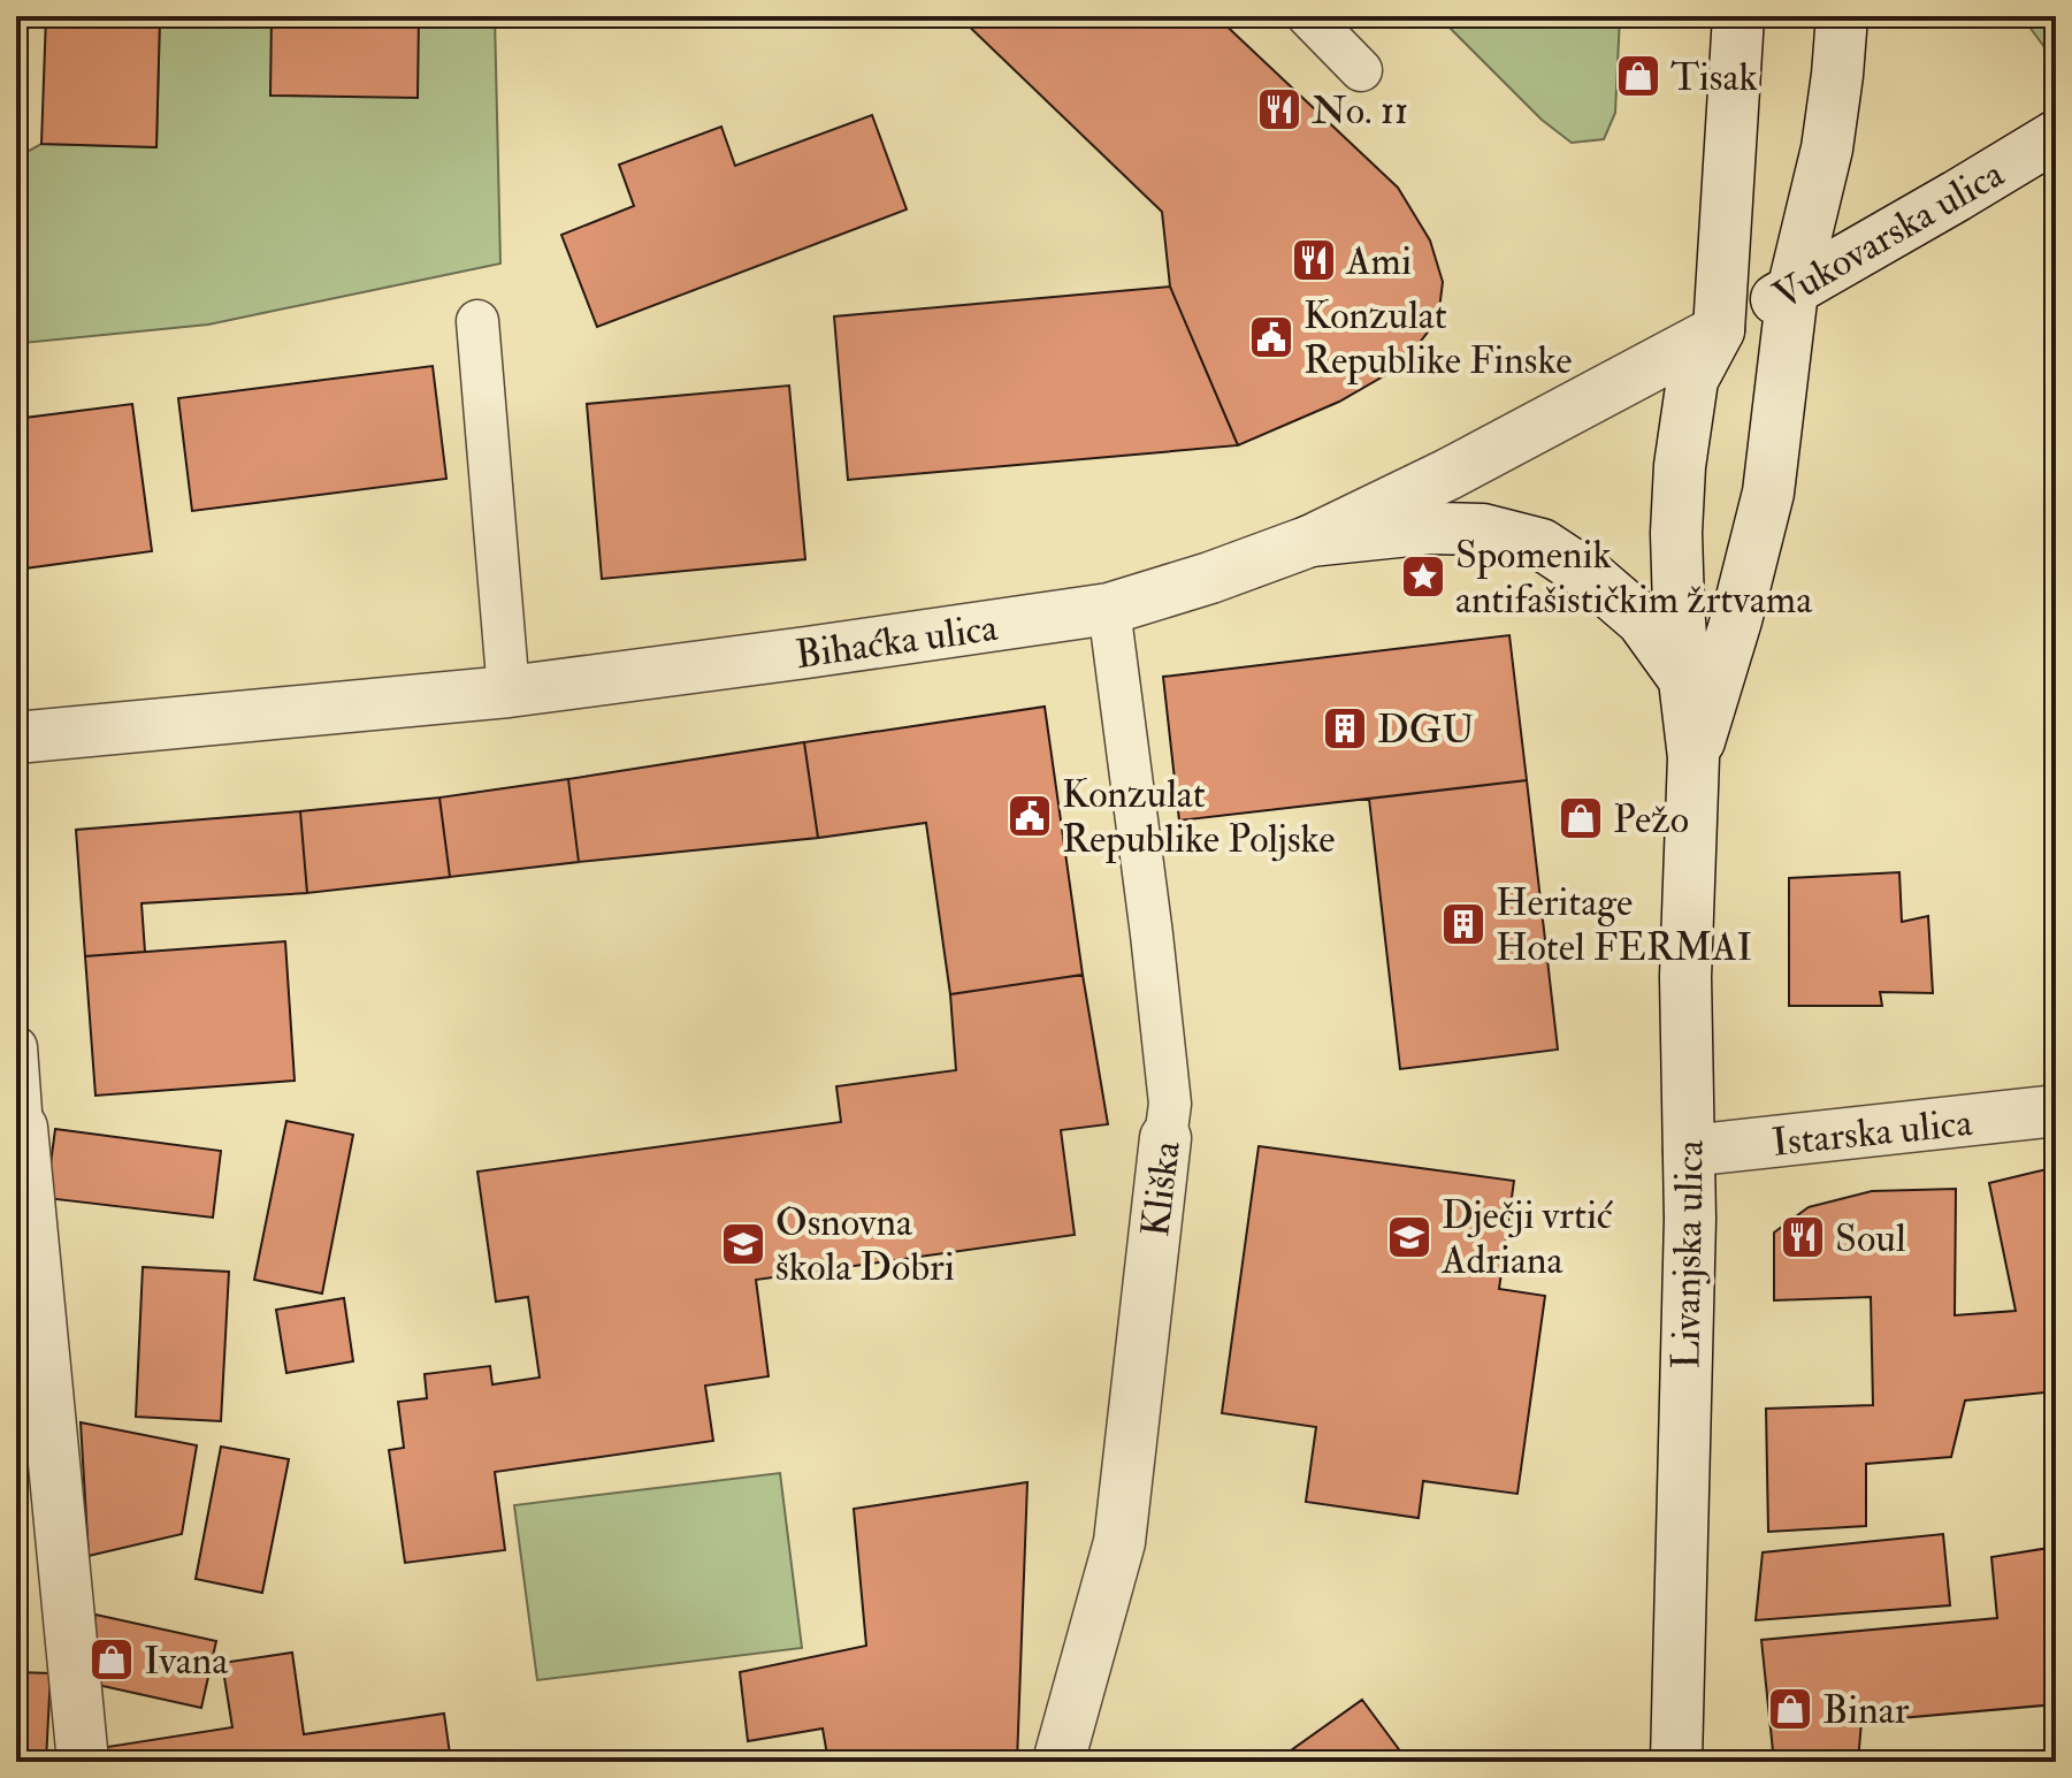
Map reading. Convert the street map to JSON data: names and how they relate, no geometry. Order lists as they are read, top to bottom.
{
  "streets": {
    "street": [
      "Vukovarska ulica",
      "Bihaćka ulica",
      "Istarska ulica",
      "Kliška",
      "Livanjska ulica"
    ]
  },
  "crossings": [
    ["Vukovarska ulica", "Bihaćka ulica"],
    ["Vukovarska ulica", "Livanjska ulica"],
    ["Bihaćka ulica", "Kliška"],
    ["Bihaćka ulica", "Livanjska ulica"],
    ["Istarska ulica", "Livanjska ulica"]
  ],
  "places": {
    "shop": [
      "Tisak",
      "Pežo",
      "Ivana",
      "Binar"
    ],
    "restaurant": ["No. 11", "Ami", "Soul"],
    "public building": ["Konzulat Republike Finske", "Konzulat Republike Poljske"],
    "place": ["Spomenik antifašističkim žrtvama"],
    "building": ["DGU", "Heritage Hotel FERMAI"],
    "school or university": ["Dječji vrtić Adriana", "Osnovna škola Dobri"]
  }
}
